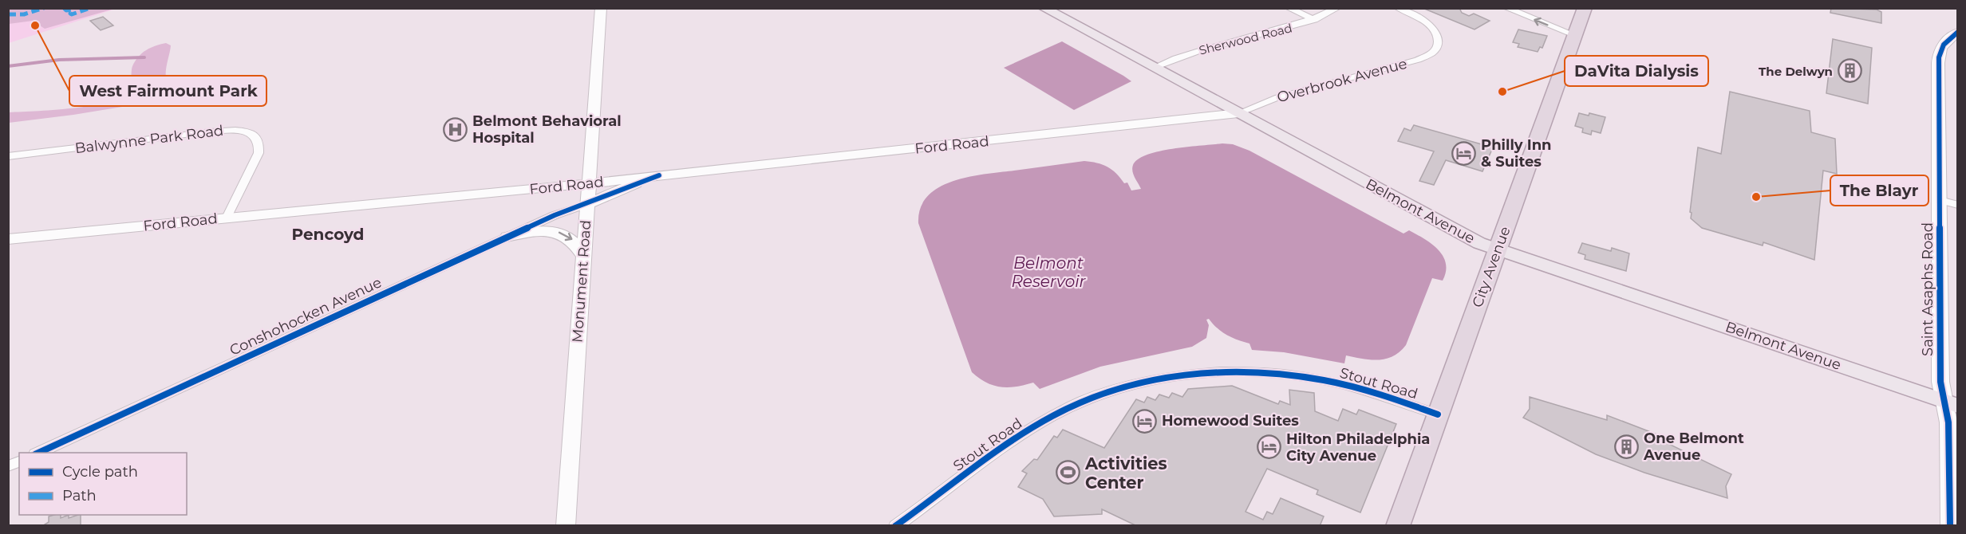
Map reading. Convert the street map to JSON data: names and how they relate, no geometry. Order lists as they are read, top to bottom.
{
  "streets": {
    "highway": ["City Avenue"],
    "main road": ["Belmont Avenue"],
    "street": [
      "Sherwood Road",
      "Overbrook Avenue",
      "Balwynne Park Road",
      "Ford Road",
      "Monument Road",
      "Saint Asaphs Road",
      "Conshohocken Avenue",
      "Stout Road"
    ]
  },
  "crossings": [
    ["Sherwood Road", "Belmont Avenue"],
    ["Overbrook Avenue", "Ford Road"],
    ["Overbrook Avenue", "Belmont Avenue"],
    ["Balwynne Park Road", "Ford Road"],
    ["Ford Road", "Belmont Avenue"],
    ["Ford Road", "Monument Road"],
    ["Belmont Avenue", "City Avenue"],
    ["Belmont Avenue", "Saint Asaphs Road"],
    ["City Avenue", "Stout Road"],
    ["Monument Road", "Conshohocken Avenue"]
  ],
  "districts": ["Pencoyd"],
  "water": ["Belmont Reservoir"],
  "places": {
    "other": ["West Fairmount Park", "DaVita Dialysis", "The Blayr"],
    "building": ["The Delwyn", "One Belmont Avenue"],
    "hospital": ["Belmont Behavioral Hospital"],
    "hotel": ["Philly Inn & Suites", "Homewood Suites", "Hilton Philadelphia City Avenue"],
    "sports": ["Activities Center"]
  },
  "legend": ["Cycle path", "Path"]
}
